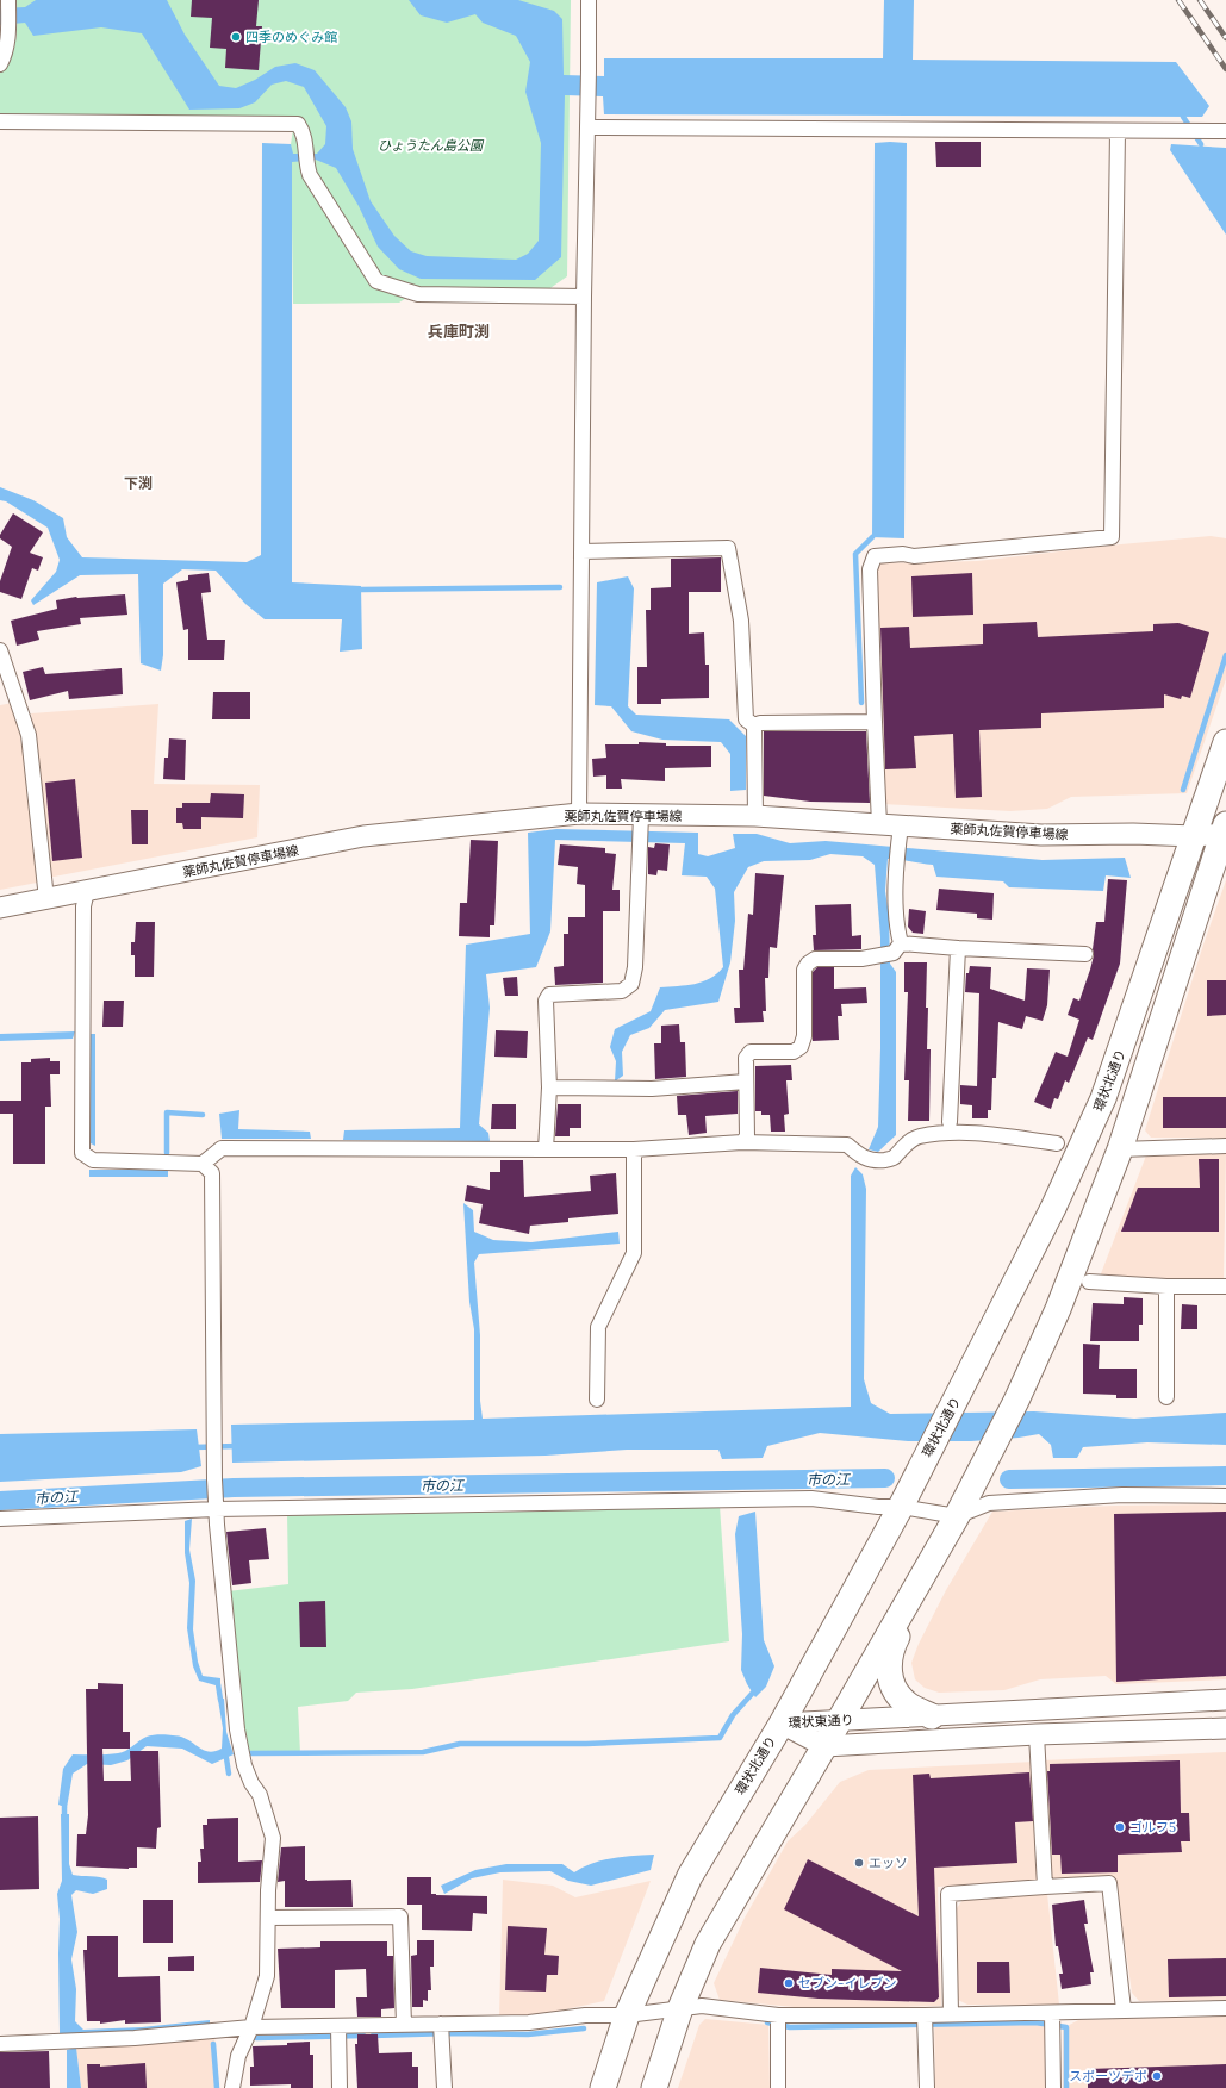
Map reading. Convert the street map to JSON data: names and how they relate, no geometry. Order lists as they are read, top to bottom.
{
  "streets": {
    "highway": ["環状北通り"],
    "main road": ["薬師丸佐賀停車場線", "環状東通り"]
  },
  "crossings": [
    ["薬師丸佐賀停車場線", "環状北通り"],
    ["環状北通り", "環状東通り"]
  ],
  "districts": ["兵庫町渕", "下渕"],
  "water": ["市の江"],
  "parks": ["ひょうたん島公園"],
  "places": [
    "四季のめぐみ館",
    "ゴルフ5",
    "エッソ",
    "セブン-イレブン",
    "スポーツデポ"
  ]
}
